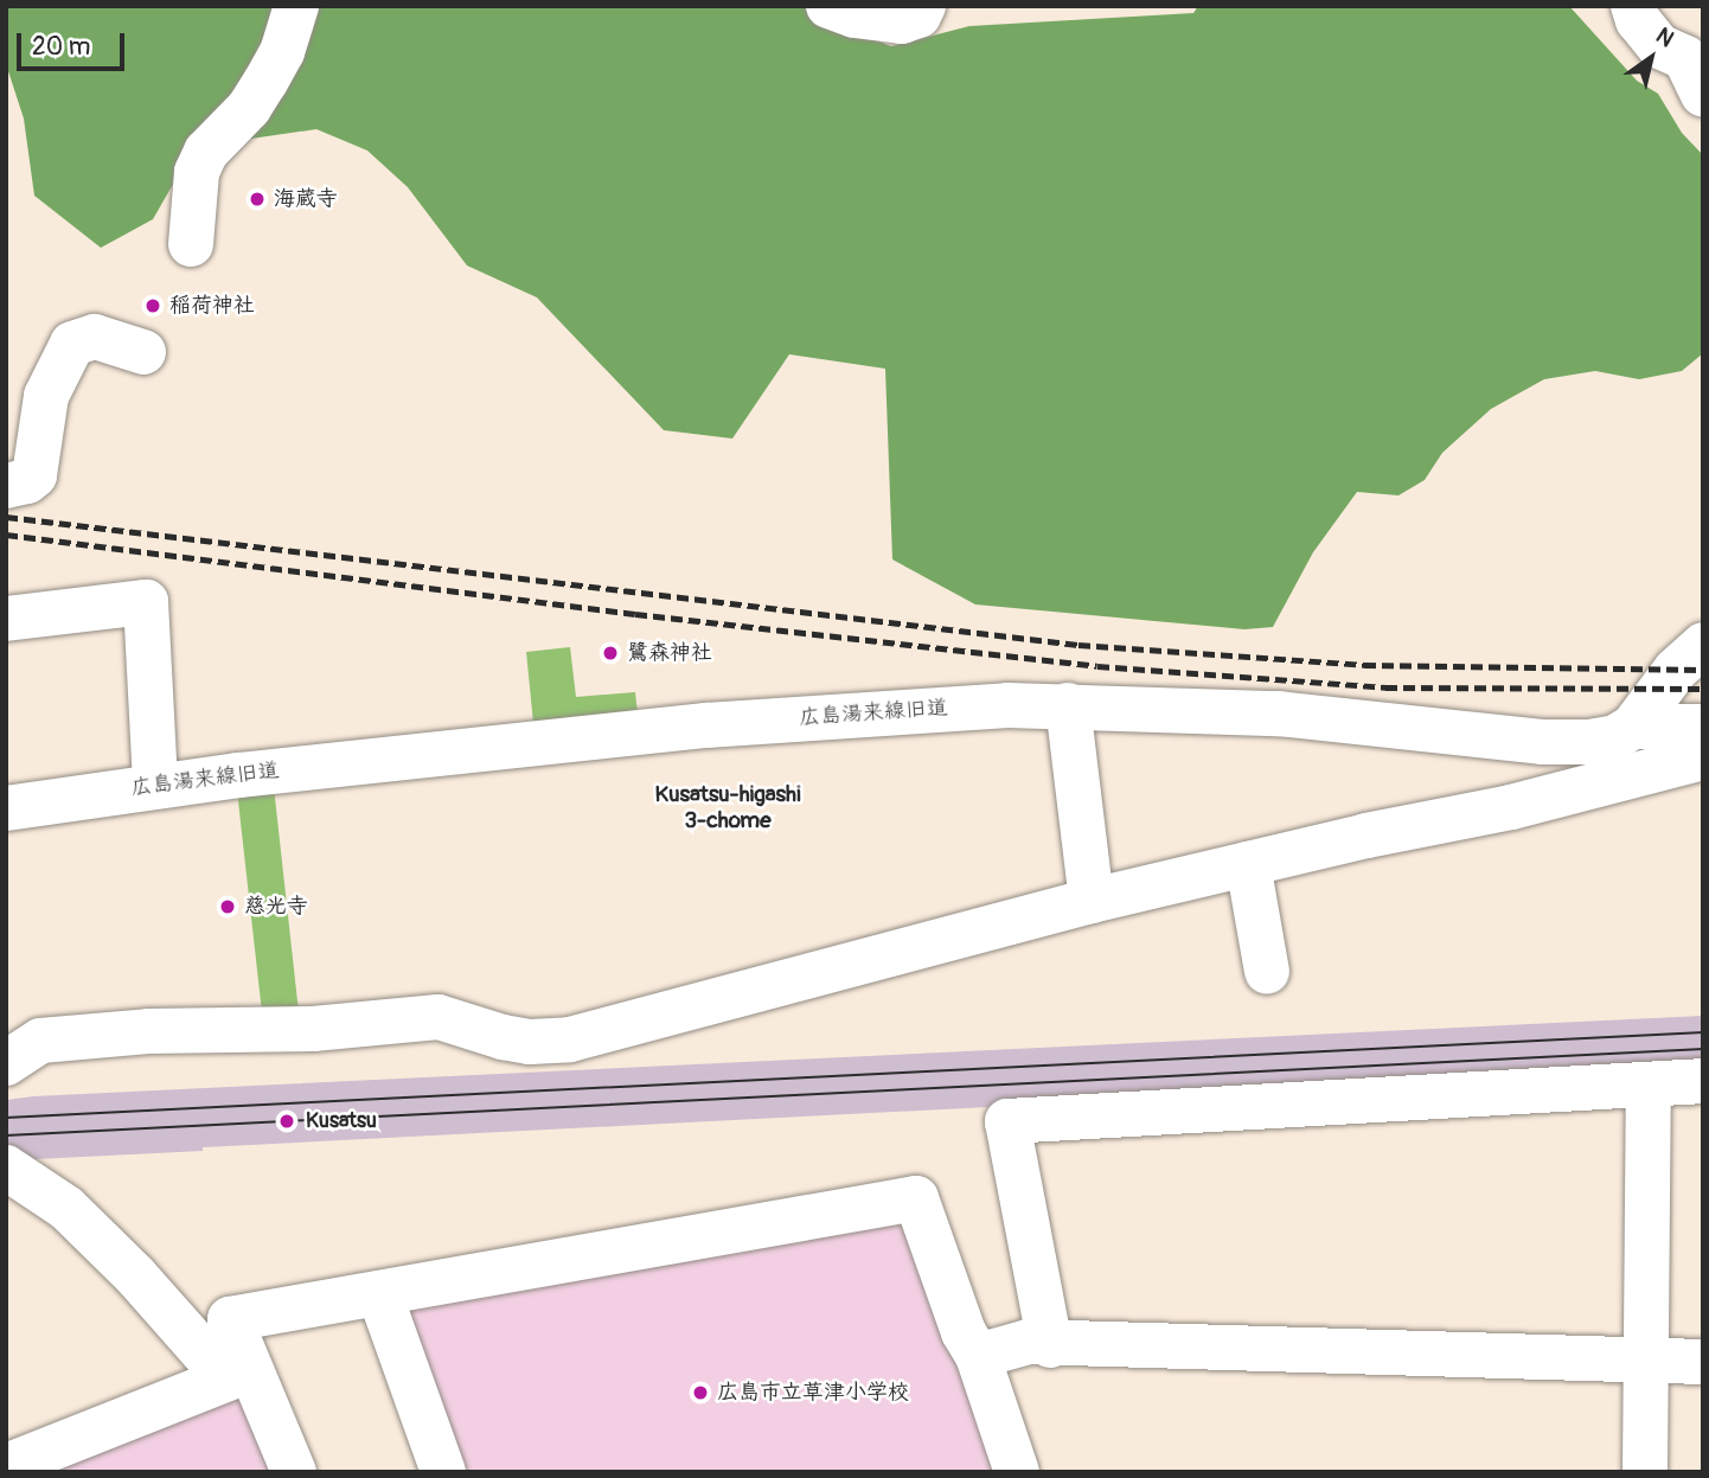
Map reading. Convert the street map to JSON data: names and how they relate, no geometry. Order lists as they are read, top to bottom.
{
  "streets": {
    "street": ["広島湯来線旧道"]
  },
  "districts": ["Kusatsu-higashi 3-chome"],
  "places": [
    "海蔵寺",
    "稲荷神社",
    "鷺森神社",
    "慈光寺",
    "Kusatsu",
    "広島市立草津小学校"
  ],
  "scale_bar": "20 m",
  "north": "top right"
}
